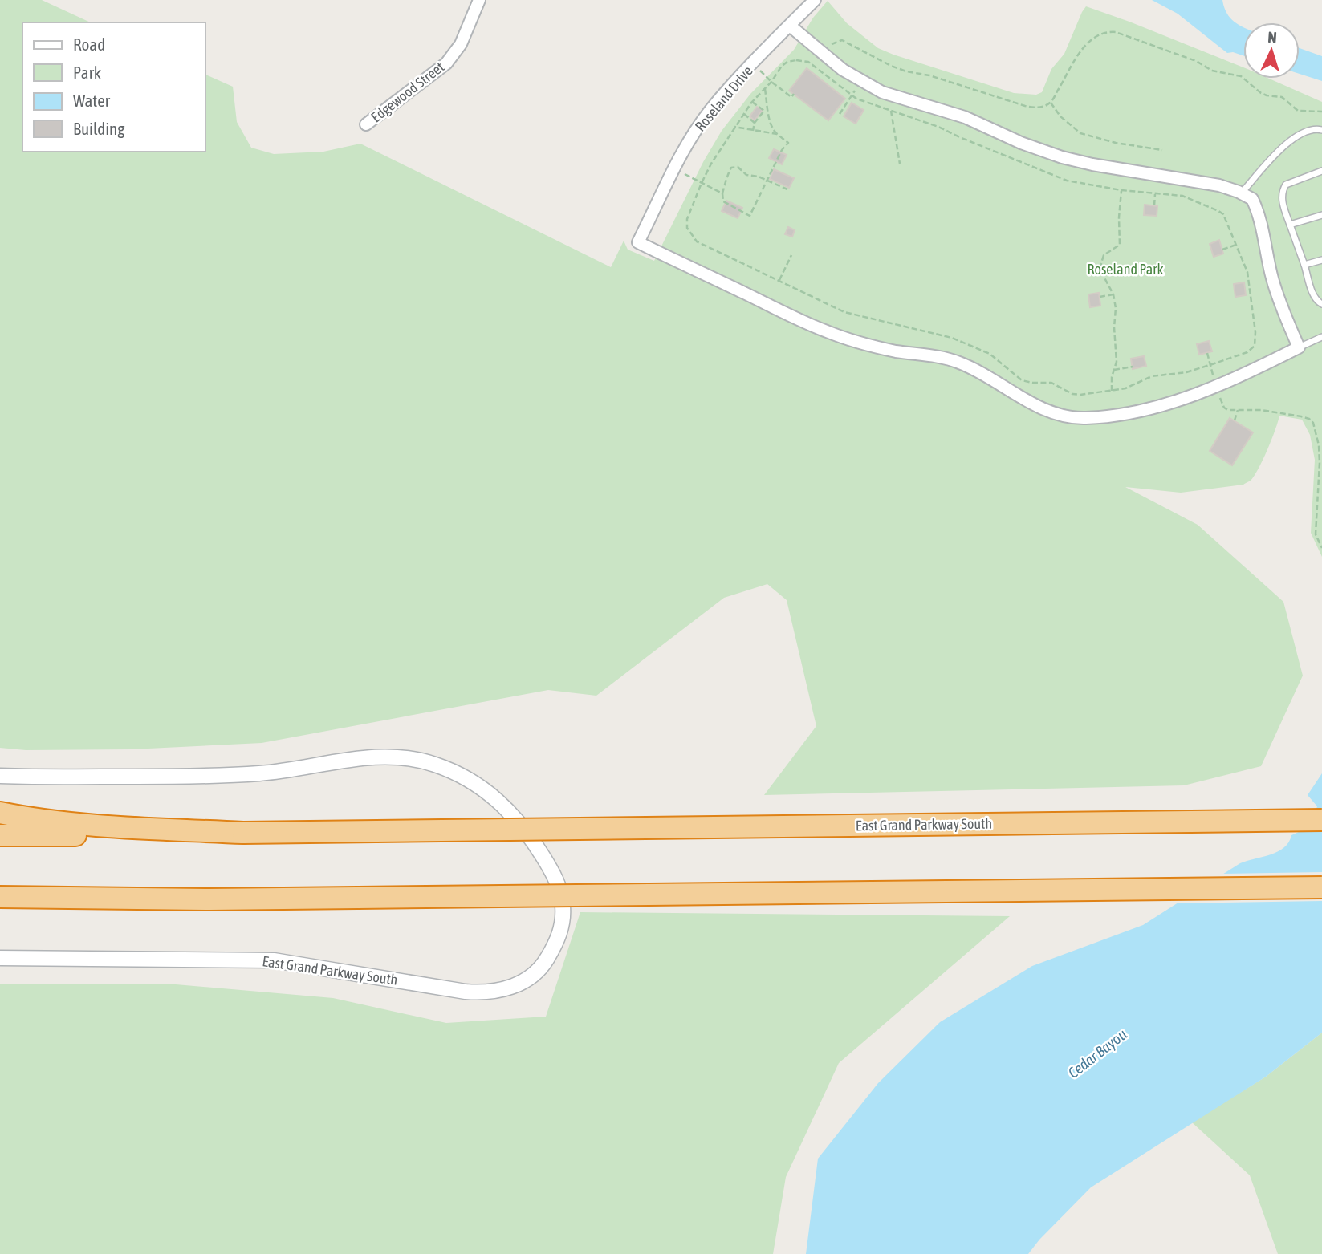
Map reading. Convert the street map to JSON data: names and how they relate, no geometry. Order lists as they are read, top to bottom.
{
  "streets": {
    "highway": ["East Grand Parkway South"],
    "street": ["Edgewood Street", "Roseland Drive"]
  },
  "water": ["Cedar Bayou"],
  "parks": ["Roseland Park"],
  "legend": [
    "Road",
    "Park",
    "Water",
    "Building"
  ],
  "north": "top"
}
